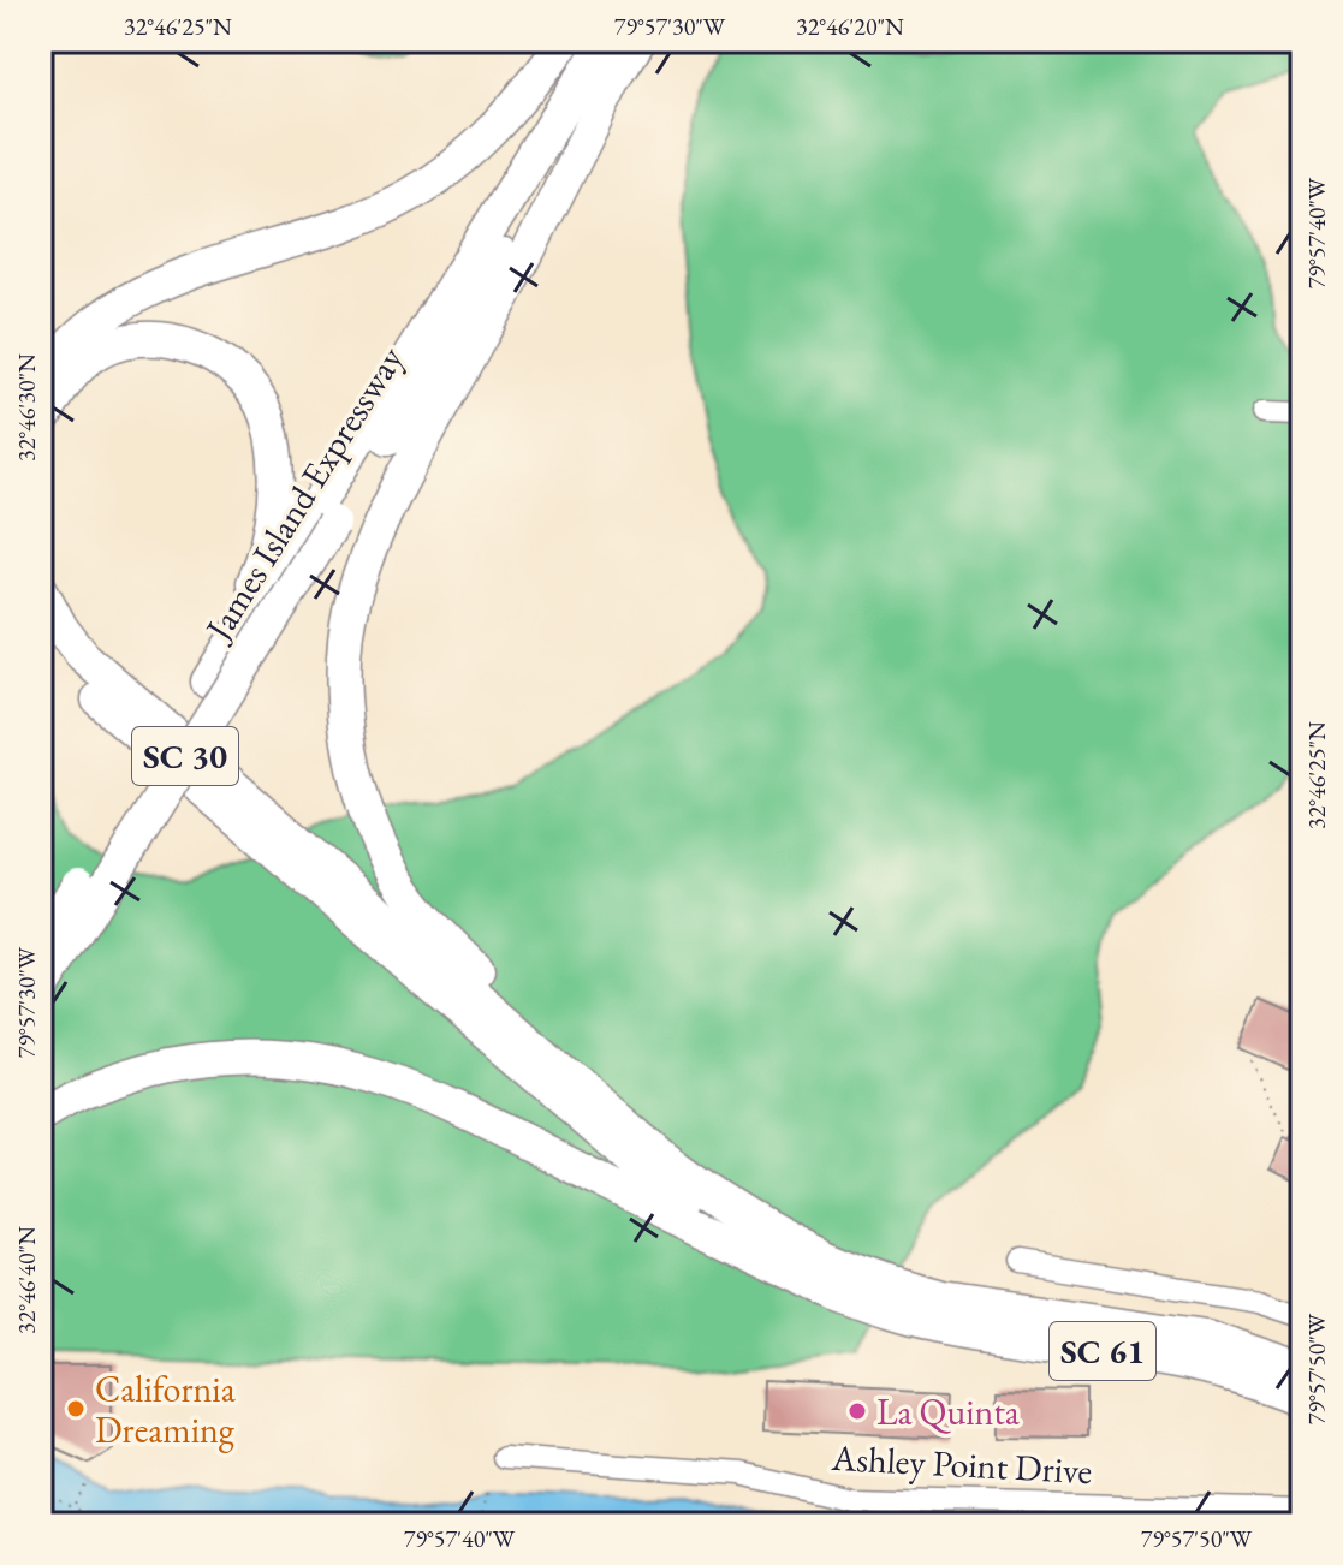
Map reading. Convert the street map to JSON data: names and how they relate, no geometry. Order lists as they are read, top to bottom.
{
  "streets": {
    "highway": ["James Island Expressway", "SC 30", "SC 61"],
    "street": ["Ashley Point Drive"]
  },
  "places": ["California Dreaming", "La Quinta"],
  "coordinates": [
    "32°46'25\"N",
    "79°57'30\"W",
    "32°46'20\"N",
    "79°57'40\"W",
    "32°46'30\"N",
    "32°46'40\"N",
    "79°57'50\"W"
  ]
}
